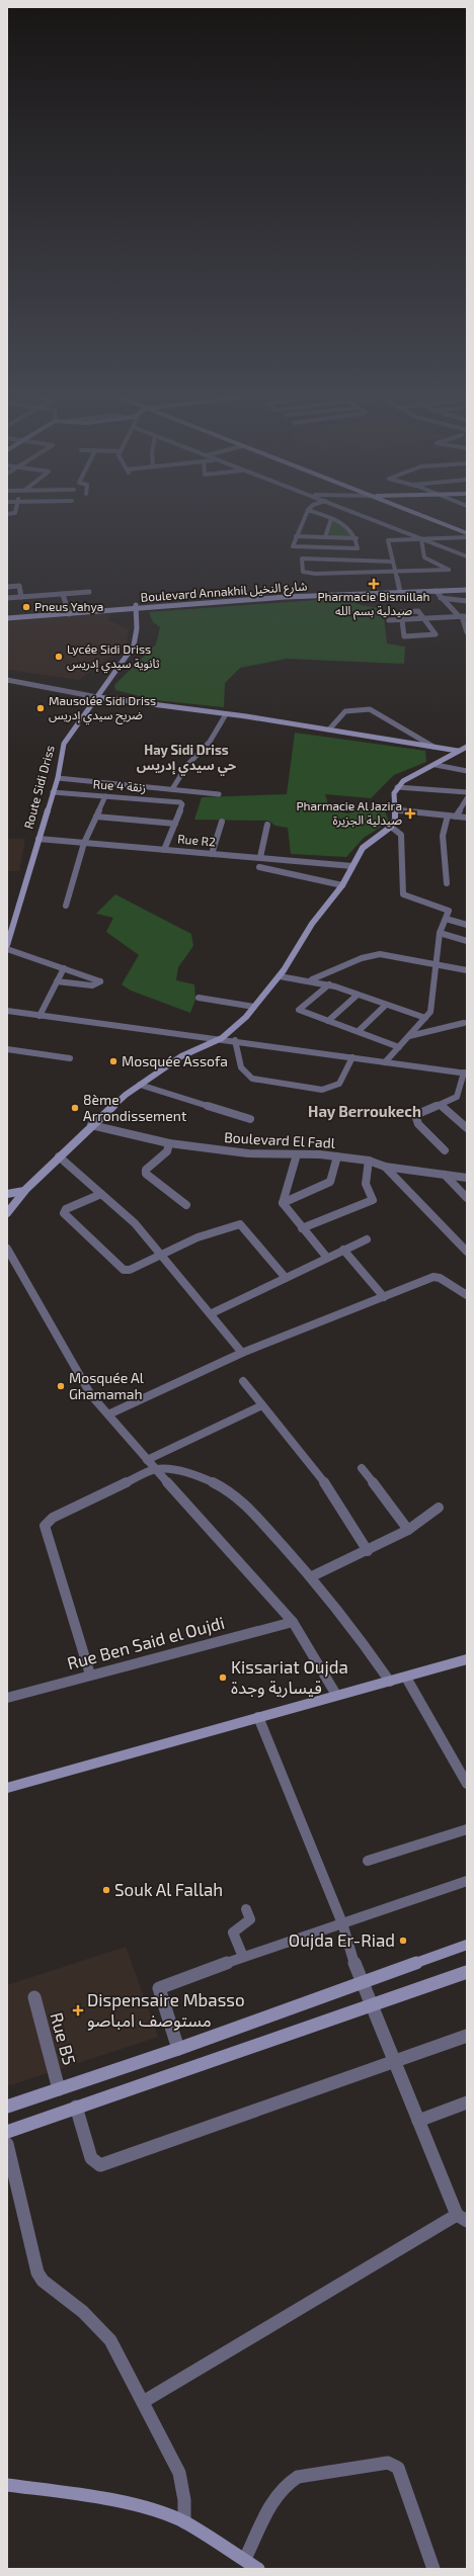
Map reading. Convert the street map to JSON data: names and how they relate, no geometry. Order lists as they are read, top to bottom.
{
  "streets": {
    "street": [
      "Boulevard Annakhil شارع النخيل",
      "Rue 4 زنقة",
      "Route Sidi Driss",
      "Rue R2",
      "Boulevard El Fadl",
      "Rue Ben Said el Oujdi",
      "Rue B5"
    ]
  },
  "crossings": [
    ["Boulevard Annakhil شارع النخيل", "Route Sidi Driss"],
    ["Rue 4 زنقة", "Route Sidi Driss"],
    ["Route Sidi Driss", "Rue R2"]
  ],
  "districts": ["Hay Sidi Driss حي سيدي إدريس", "Hay Berroukech"],
  "places": {
    "health": ["Pharmacie Bismillah صيدلية بسم الله", "Pharmacie Al Jazira صيدلية الجزيرة", "Dispensaire Mbasso مستوصف امباصو"],
    "other": [
      "Pneus Yahya",
      "Lycée Sidi Driss ثانوية سيدي إدريس",
      "Mausolée Sidi Driss ضريح سيدي إدريس",
      "Mosquée Assofa",
      "8ème Arrondissement",
      "Mosquée Al Ghamamah",
      "Kissariat Oujda قيسارية وجدة",
      "Souk Al Fallah",
      "Oujda Er-Riad"
    ]
  }
}
